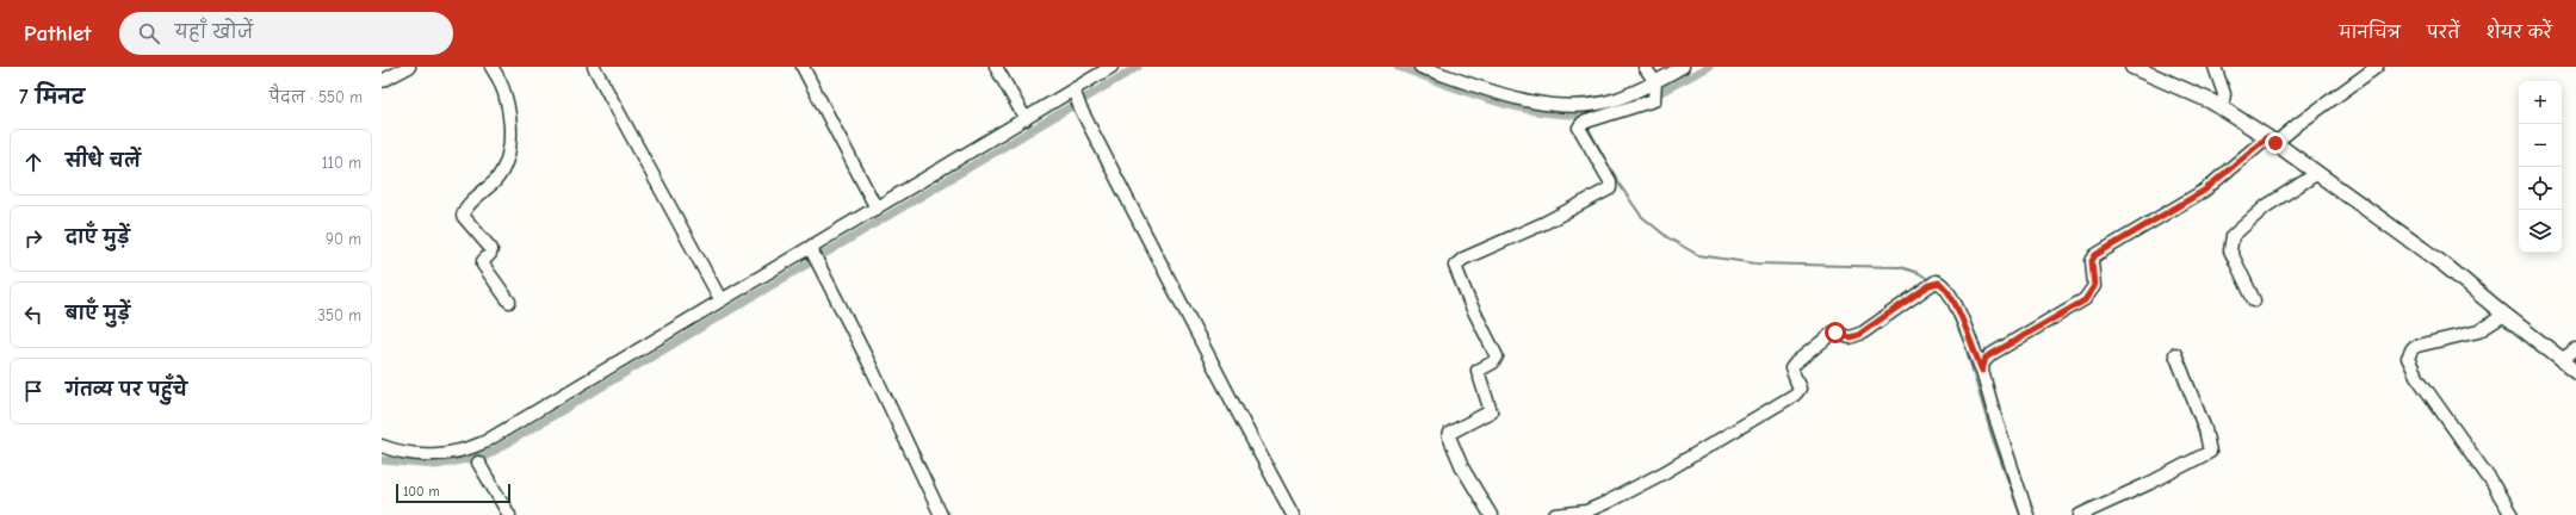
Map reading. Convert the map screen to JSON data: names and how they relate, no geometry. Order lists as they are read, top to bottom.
{
  "scale_bar": "100 m",
  "page": {
    "header": "Pathlet",
    "search": "यहाँ खोजें",
    "nav": ["मानचित्र", "परतें", "शेयर करें"],
    "heading": ["7 मिनट", "पैदल · 550 m"],
    "map_buttons": ["+", "−"],
    "list": [
      ["सीधे चलें", "110 m"],
      ["दाएँ मुड़ें", "90 m"],
      ["बाएँ मुड़ें", "350 m"],
      "गंतव्य पर पहुँचे"
    ],
    "scale": "100 m"
  }
}
